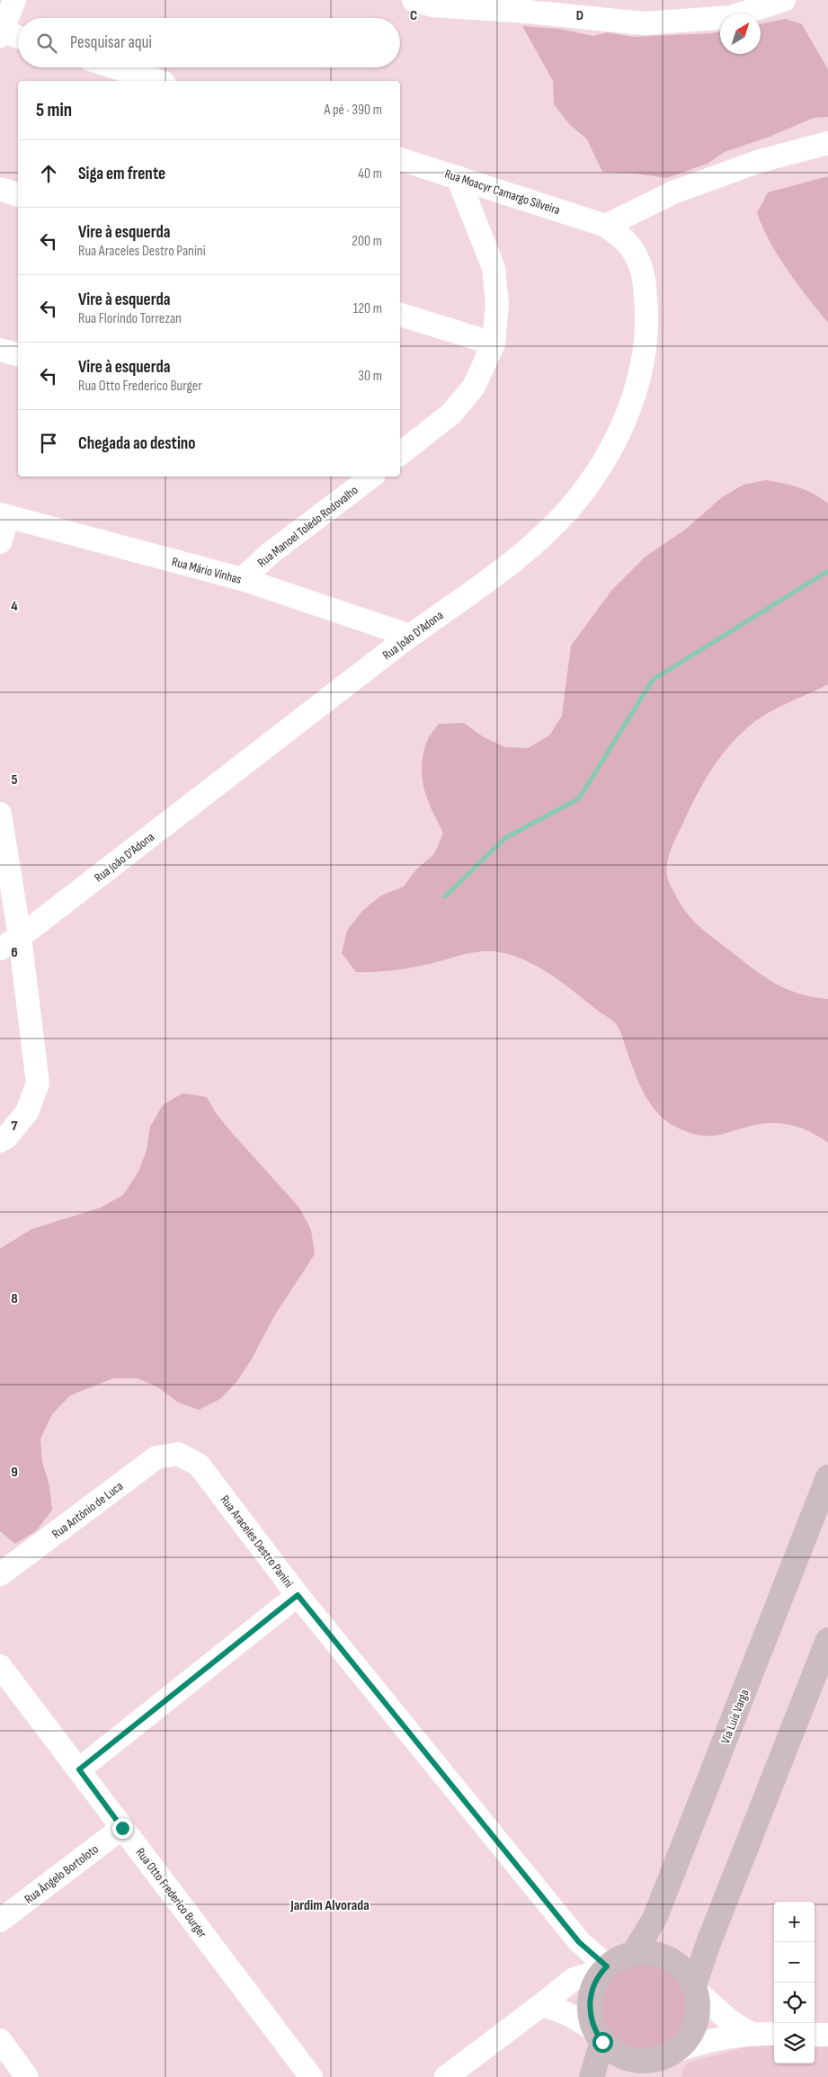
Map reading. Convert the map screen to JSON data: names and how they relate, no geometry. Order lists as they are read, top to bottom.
{
  "streets": {
    "main road": ["Via Luís Varga"],
    "street": [
      "Rua Moacyr Camargo Silveira",
      "Rua Manoel Toledo Rodovalho",
      "Rua Mário Vinhas",
      "Rua João D'Adona",
      "Rua Antônio de Luca",
      "Rua Araceles Destro Panini",
      "Rua Ângelo Bortoloto",
      "Rua Otto Frederico Burger"
    ]
  },
  "crossings": [
    ["Rua Moacyr Camargo Silveira", "Rua João D'Adona"],
    ["Rua Manoel Toledo Rodovalho", "Rua Mário Vinhas"],
    ["Rua Mário Vinhas", "Rua João D'Adona"],
    ["Rua Antônio de Luca", "Rua Araceles Destro Panini"],
    ["Rua Araceles Destro Panini", "Via Luís Varga"],
    ["Rua Ângelo Bortoloto", "Rua Otto Frederico Burger"]
  ],
  "districts": ["Jardim Alvorada"],
  "north": "top right",
  "page": {
    "search": "Pesquisar aqui",
    "heading": ["5 min", "A pé · 390 m"],
    "list": [
      ["Siga em frente", "40 m"],
      ["Vire à esquerda", "Rua Araceles Destro Panini", "200 m"],
      ["Vire à esquerda", "Rua Florindo Torrezan", "120 m"],
      ["Vire à esquerda", "Rua Otto Frederico Burger", "30 m"],
      "Chegada ao destino"
    ],
    "map_buttons": ["+", "−"]
  },
  "grid": {
    "columns": ["C", "D"],
    "rows": [
      "4",
      "5",
      "6",
      "7",
      "8",
      "9"
    ]
  }
}
